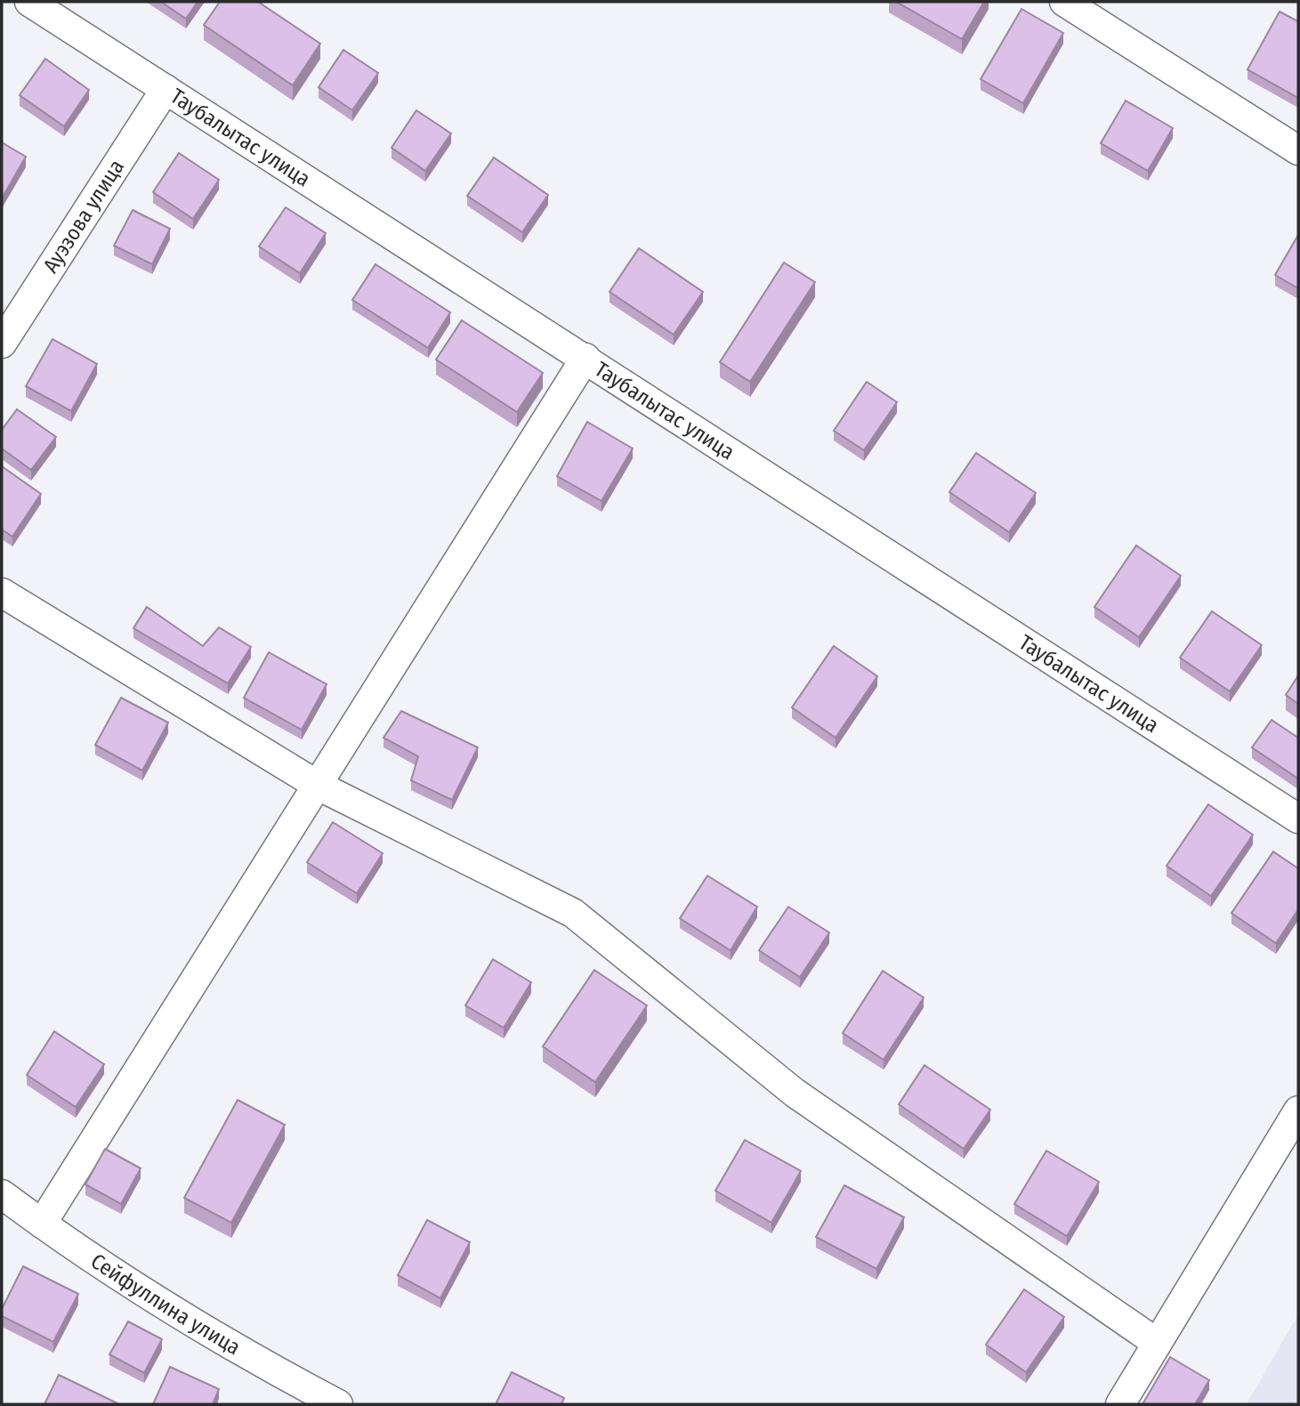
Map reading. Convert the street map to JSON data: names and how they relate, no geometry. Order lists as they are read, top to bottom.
{
  "streets": {
    "street": ["Таубалытас улица", "Ауэзова улица", "Сейфуллина улица"]
  },
  "crossings": [
    ["Таубалытас улица", "Ауэзова улица"]
  ]
}
